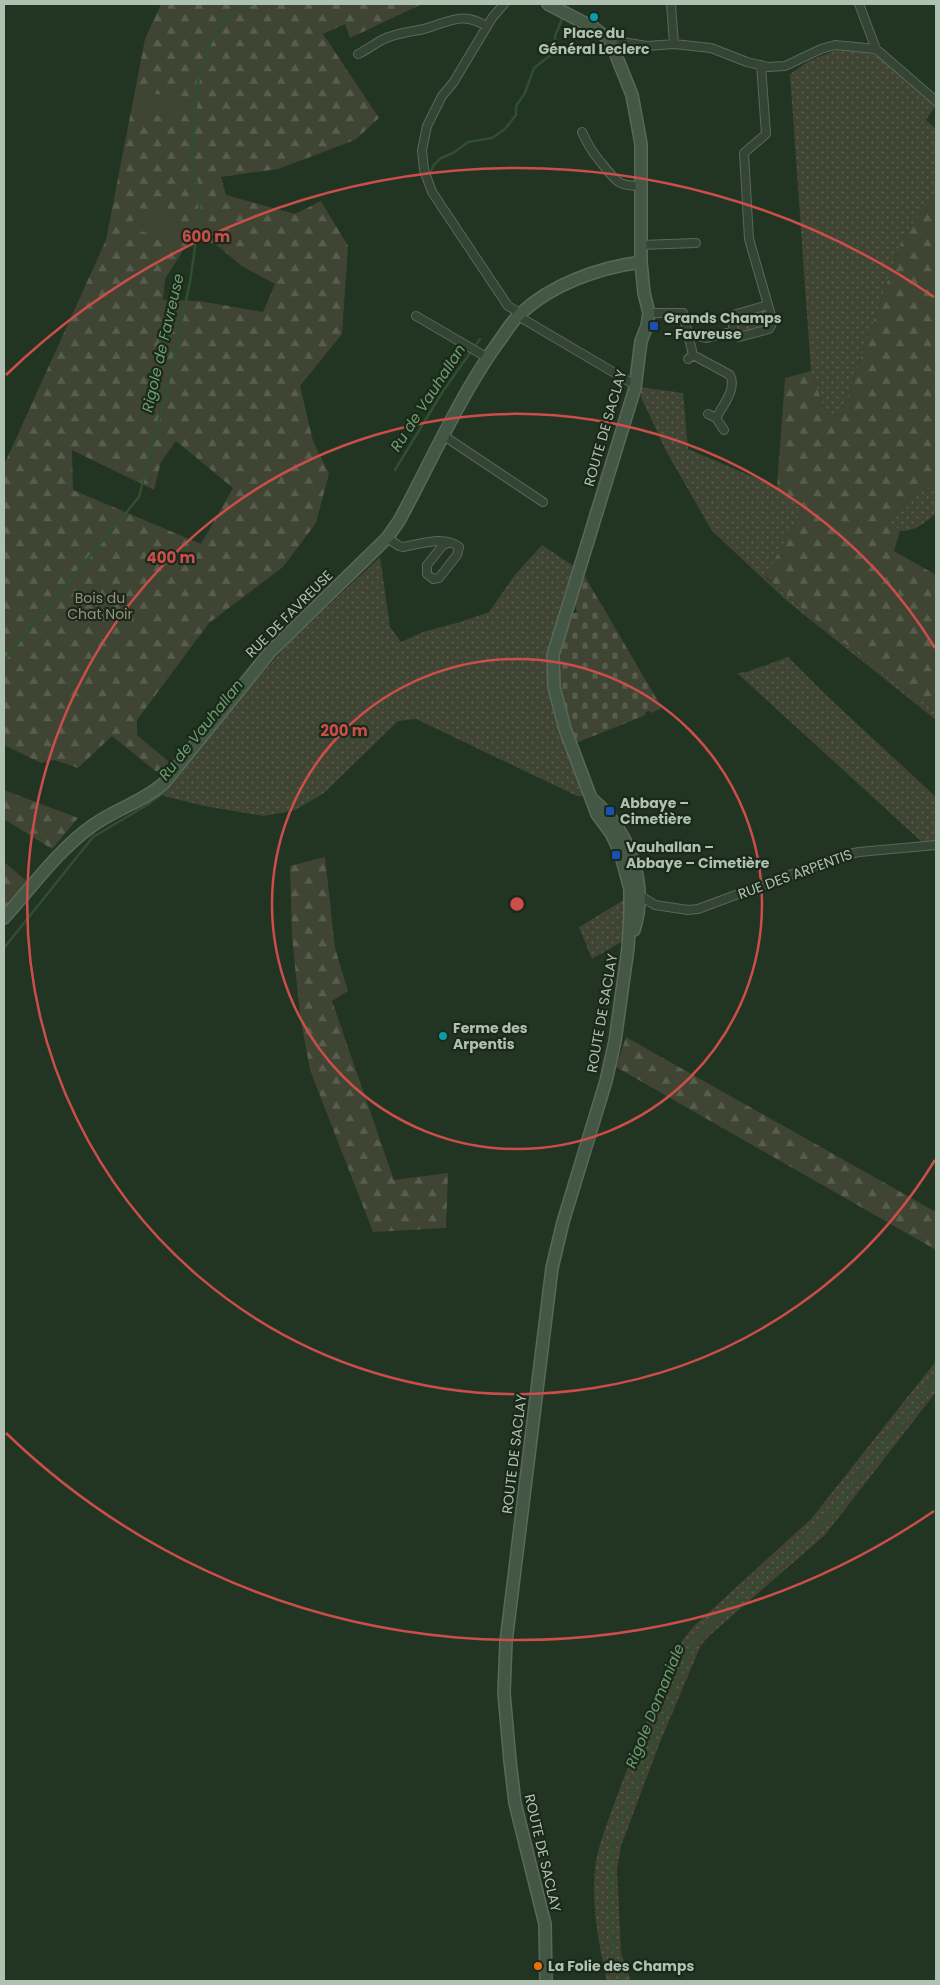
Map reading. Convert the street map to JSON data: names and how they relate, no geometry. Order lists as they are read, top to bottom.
{
  "streets": {
    "main road": ["ROUTE DE SACLAY", "RUE DE FAVREUSE"],
    "street": ["RUE DES ARPENTIS"]
  },
  "crossings": [
    ["ROUTE DE SACLAY", "RUE DE FAVREUSE"],
    ["ROUTE DE SACLAY", "RUE DES ARPENTIS"]
  ],
  "water": ["Rigole de Favreuse", "Ru de Vauhallan", "Rigole Domaniale"],
  "parks": ["Bois du Chat Noir"],
  "places": {
    "other": ["Place du Général Leclerc", "Ferme des Arpentis", "La Folie des Champs"],
    "transit": ["Grands Champs - Favreuse", "Abbaye – Cimetière", "Vauhallan – Abbaye – Cimetière"]
  },
  "rings": ["600 m", "400 m", "200 m"]
}
